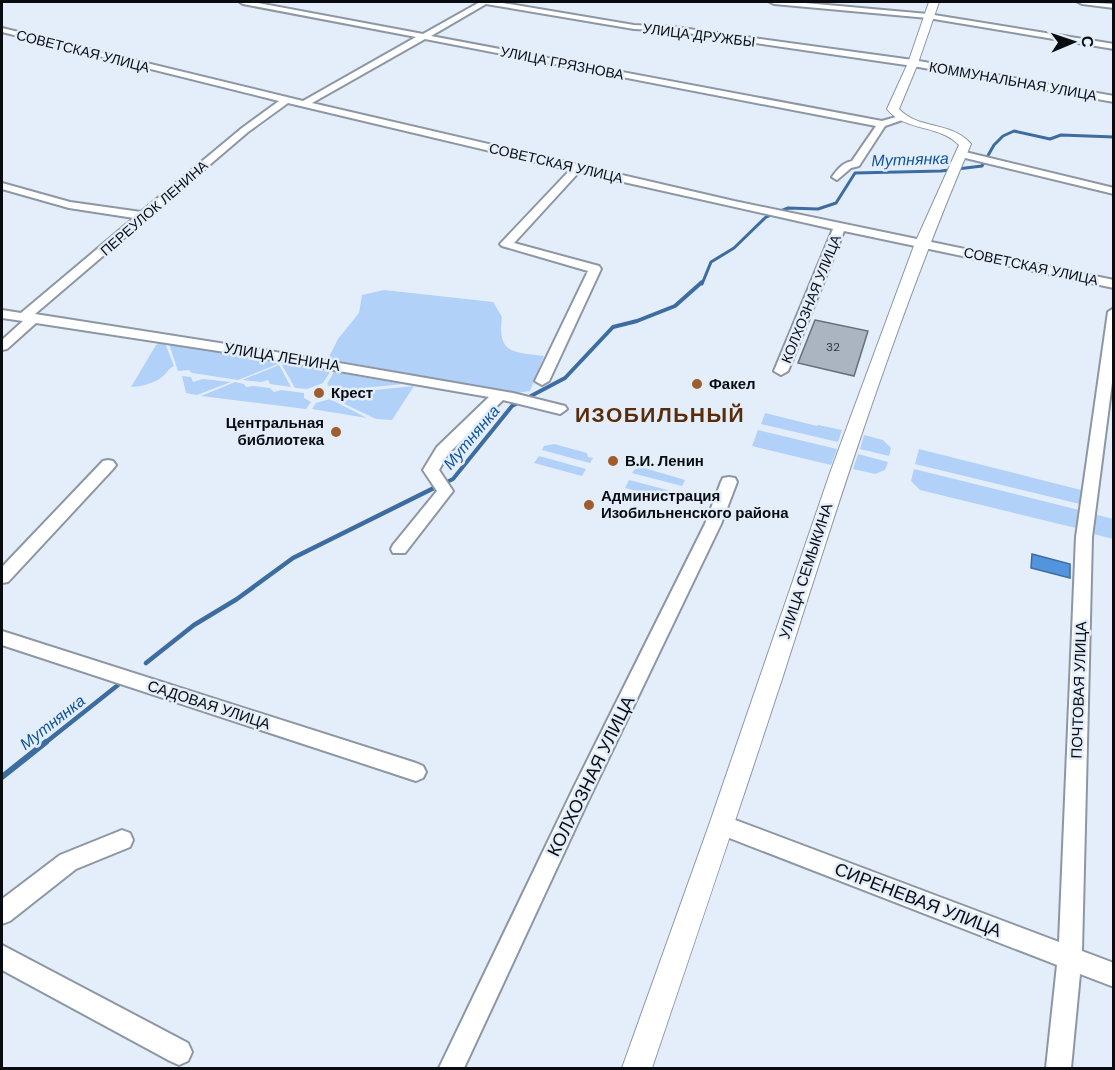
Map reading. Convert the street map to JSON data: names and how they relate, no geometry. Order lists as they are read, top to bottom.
{
  "streets": {
    "main road": ["УЛИЦА СЕМЫКИНА"],
    "street": [
      "УЛИЦА ДРУЖБЫ",
      "СОВЕТСКАЯ УЛИЦА",
      "УЛИЦА ГРЯЗНОВА",
      "КОММУНАЛЬНАЯ УЛИЦА",
      "ПЕРЕУЛОК ЛЕНИНА",
      "КОЛХОЗНАЯ УЛИЦА",
      "УЛИЦА ЛЕНИНА",
      "ПОЧТОВАЯ УЛИЦА",
      "САДОВАЯ УЛИЦА",
      "СИРЕНЕВАЯ УЛИЦА"
    ]
  },
  "crossings": [
    ["УЛИЦА ДРУЖБЫ", "КОММУНАЛЬНАЯ УЛИЦА"],
    ["СОВЕТСКАЯ УЛИЦА", "ПЕРЕУЛОК ЛЕНИНА"],
    ["СОВЕТСКАЯ УЛИЦА", "КОЛХОЗНАЯ УЛИЦА"],
    ["СОВЕТСКАЯ УЛИЦА", "УЛИЦА СЕМЫКИНА"],
    ["ПЕРЕУЛОК ЛЕНИНА", "УЛИЦА ЛЕНИНА"],
    ["УЛИЦА СЕМЫКИНА", "СИРЕНЕВАЯ УЛИЦА"],
    ["ПОЧТОВАЯ УЛИЦА", "СИРЕНЕВАЯ УЛИЦА"]
  ],
  "districts": ["ИЗОБИЛЬНЫЙ"],
  "water": ["Мутнянка"],
  "places": [
    "Факел",
    "Крест",
    "Центральная библиотека",
    "В.И. Ленин",
    "Администрация Изобильненского района"
  ],
  "house_numbers": ["32"],
  "north": "right"
}
